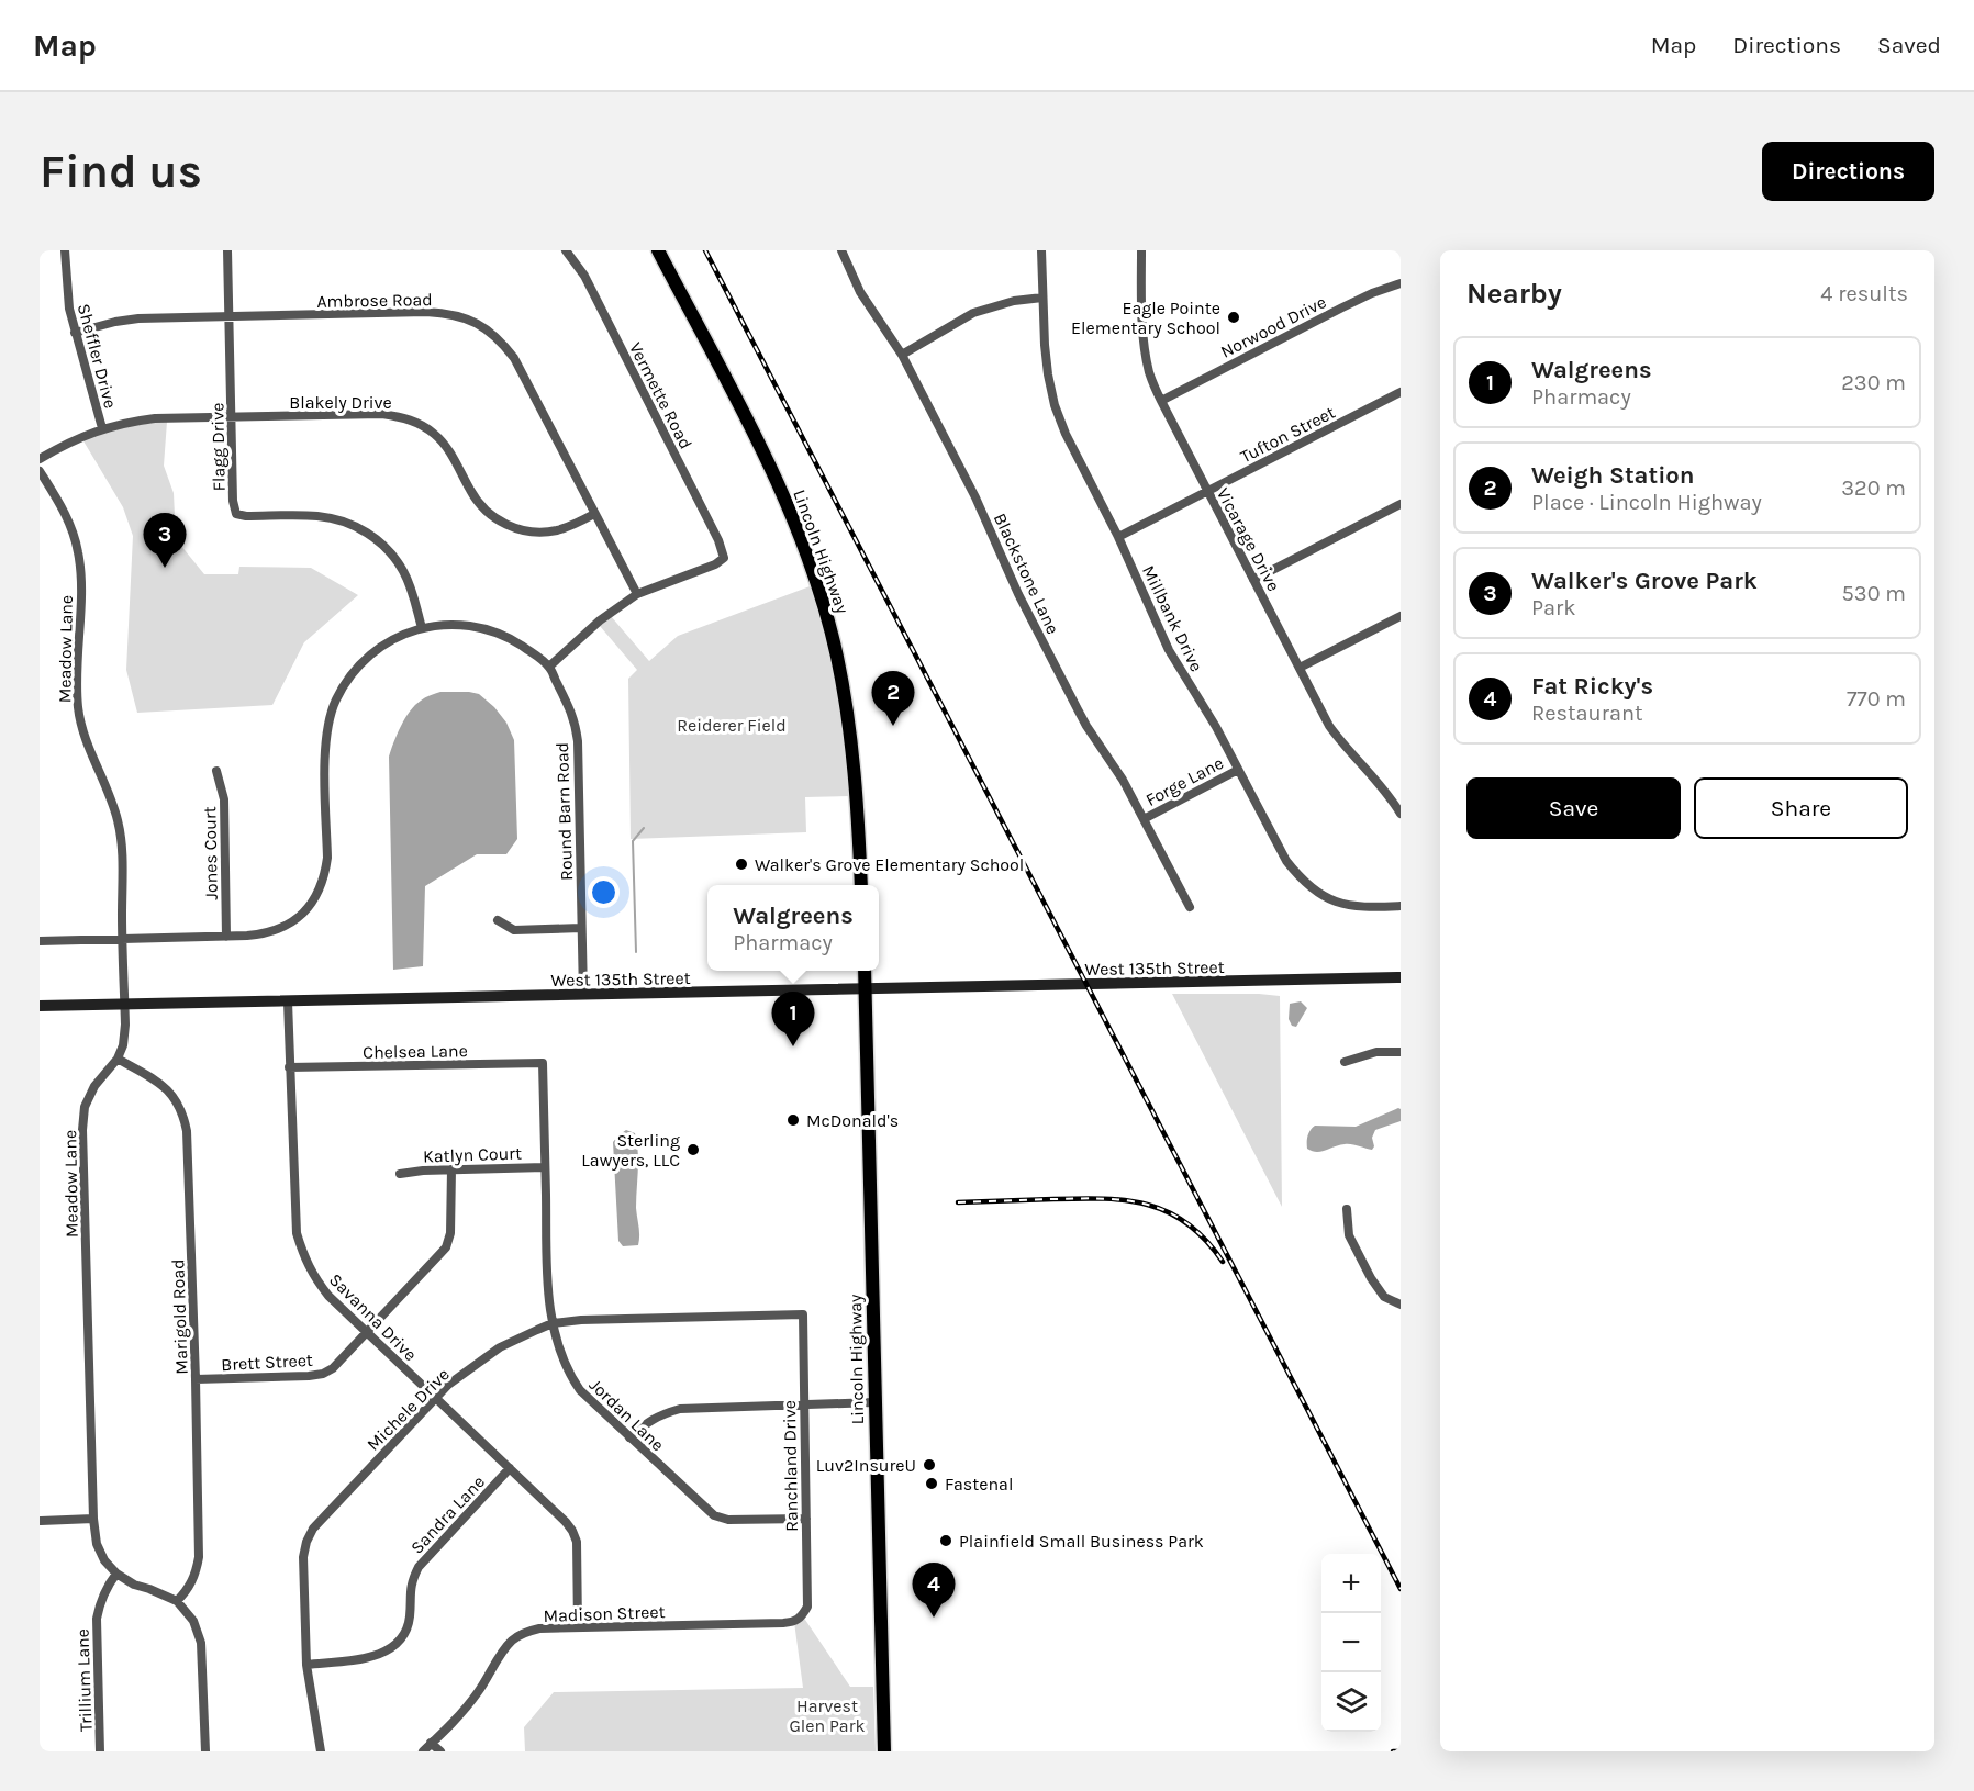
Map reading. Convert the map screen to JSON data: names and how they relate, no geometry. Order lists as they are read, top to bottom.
{
  "streets": {
    "main road": ["Lincoln Highway"],
    "street": [
      "Ambrose Road",
      "Norwood Drive",
      "Sheffler Drive",
      "Vermette Road",
      "Blakely Drive",
      "Tufton Street",
      "Flagg Drive",
      "Vicarage Drive",
      "Blackstone Lane",
      "Millbank Drive",
      "Meadow Lane",
      "Forge Lane",
      "Round Barn Road",
      "Jones Court",
      "West 135th Street",
      "Chelsea Lane",
      "Katlyn Court",
      "Marigold Road",
      "Savanna Drive",
      "Brett Street",
      "Michele Drive",
      "Jordan Lane",
      "Ranchland Drive",
      "Sandra Lane",
      "Madison Street",
      "Trillium Lane"
    ]
  },
  "crossings": [
    ["Ambrose Road", "Sheffler Drive"],
    ["Ambrose Road", "Vermette Road"],
    ["Ambrose Road", "Blakely Drive"],
    ["Ambrose Road", "Flagg Drive"],
    ["Norwood Drive", "Vicarage Drive"],
    ["Sheffler Drive", "Blakely Drive"],
    ["Blakely Drive", "Flagg Drive"],
    ["Tufton Street", "Vicarage Drive"],
    ["Tufton Street", "Millbank Drive"],
    ["Flagg Drive", "Round Barn Road"],
    ["Lincoln Highway", "West 135th Street"],
    ["Blackstone Lane", "Forge Lane"],
    ["Millbank Drive", "Forge Lane"],
    ["Meadow Lane", "Round Barn Road"],
    ["Meadow Lane", "West 135th Street"],
    ["Meadow Lane", "Marigold Road"],
    ["Meadow Lane", "Trillium Lane"],
    ["Round Barn Road", "Jones Court"],
    ["Round Barn Road", "West 135th Street"],
    ["West 135th Street", "Savanna Drive"],
    ["Chelsea Lane", "Savanna Drive"],
    ["Chelsea Lane", "Jordan Lane"],
    ["Katlyn Court", "Brett Street"],
    ["Katlyn Court", "Jordan Lane"],
    ["Marigold Road", "Brett Street"],
    ["Savanna Drive", "Brett Street"],
    ["Savanna Drive", "Michele Drive"],
    ["Savanna Drive", "Sandra Lane"],
    ["Savanna Drive", "Madison Street"],
    ["Michele Drive", "Jordan Lane"],
    ["Michele Drive", "Ranchland Drive"],
    ["Michele Drive", "Sandra Lane"],
    ["Jordan Lane", "Ranchland Drive"],
    ["Ranchland Drive", "Madison Street"]
  ],
  "parks": ["Reiderer Field", "Harvest Glen Park"],
  "places": [
    "Eagle Pointe Elementary School",
    "Walker's Grove Elementary School",
    "McDonald's",
    "Sterling Lawyers, LLC",
    "Luv2InsureU",
    "Fastenal",
    "Plainfield Small Business Park"
  ],
  "page": {
    "header": "Map",
    "nav": ["Map", "Directions", "Saved"],
    "buttons": [
      "Directions",
      ["Save", "Share"]
    ],
    "title": "Find us",
    "heading": ["Nearby", "4 results"],
    "list": [
      {
        "mark": "1",
        "name": "Walgreens",
        "note": "Pharmacy",
        "value": "230 m"
      },
      {
        "mark": "2",
        "name": "Weigh Station",
        "note": "Place · Lincoln Highway",
        "value": "320 m"
      },
      {
        "mark": "3",
        "name": "Walker's Grove Park",
        "note": "Park",
        "value": "530 m"
      },
      {
        "mark": "4",
        "name": "Fat Ricky's",
        "note": "Restaurant",
        "value": "770 m"
      }
    ],
    "pins": [
      "3",
      "2",
      "1",
      "4"
    ],
    "popup": ["Walgreens", "Pharmacy"],
    "map_buttons": ["+", "−"]
  }
}
